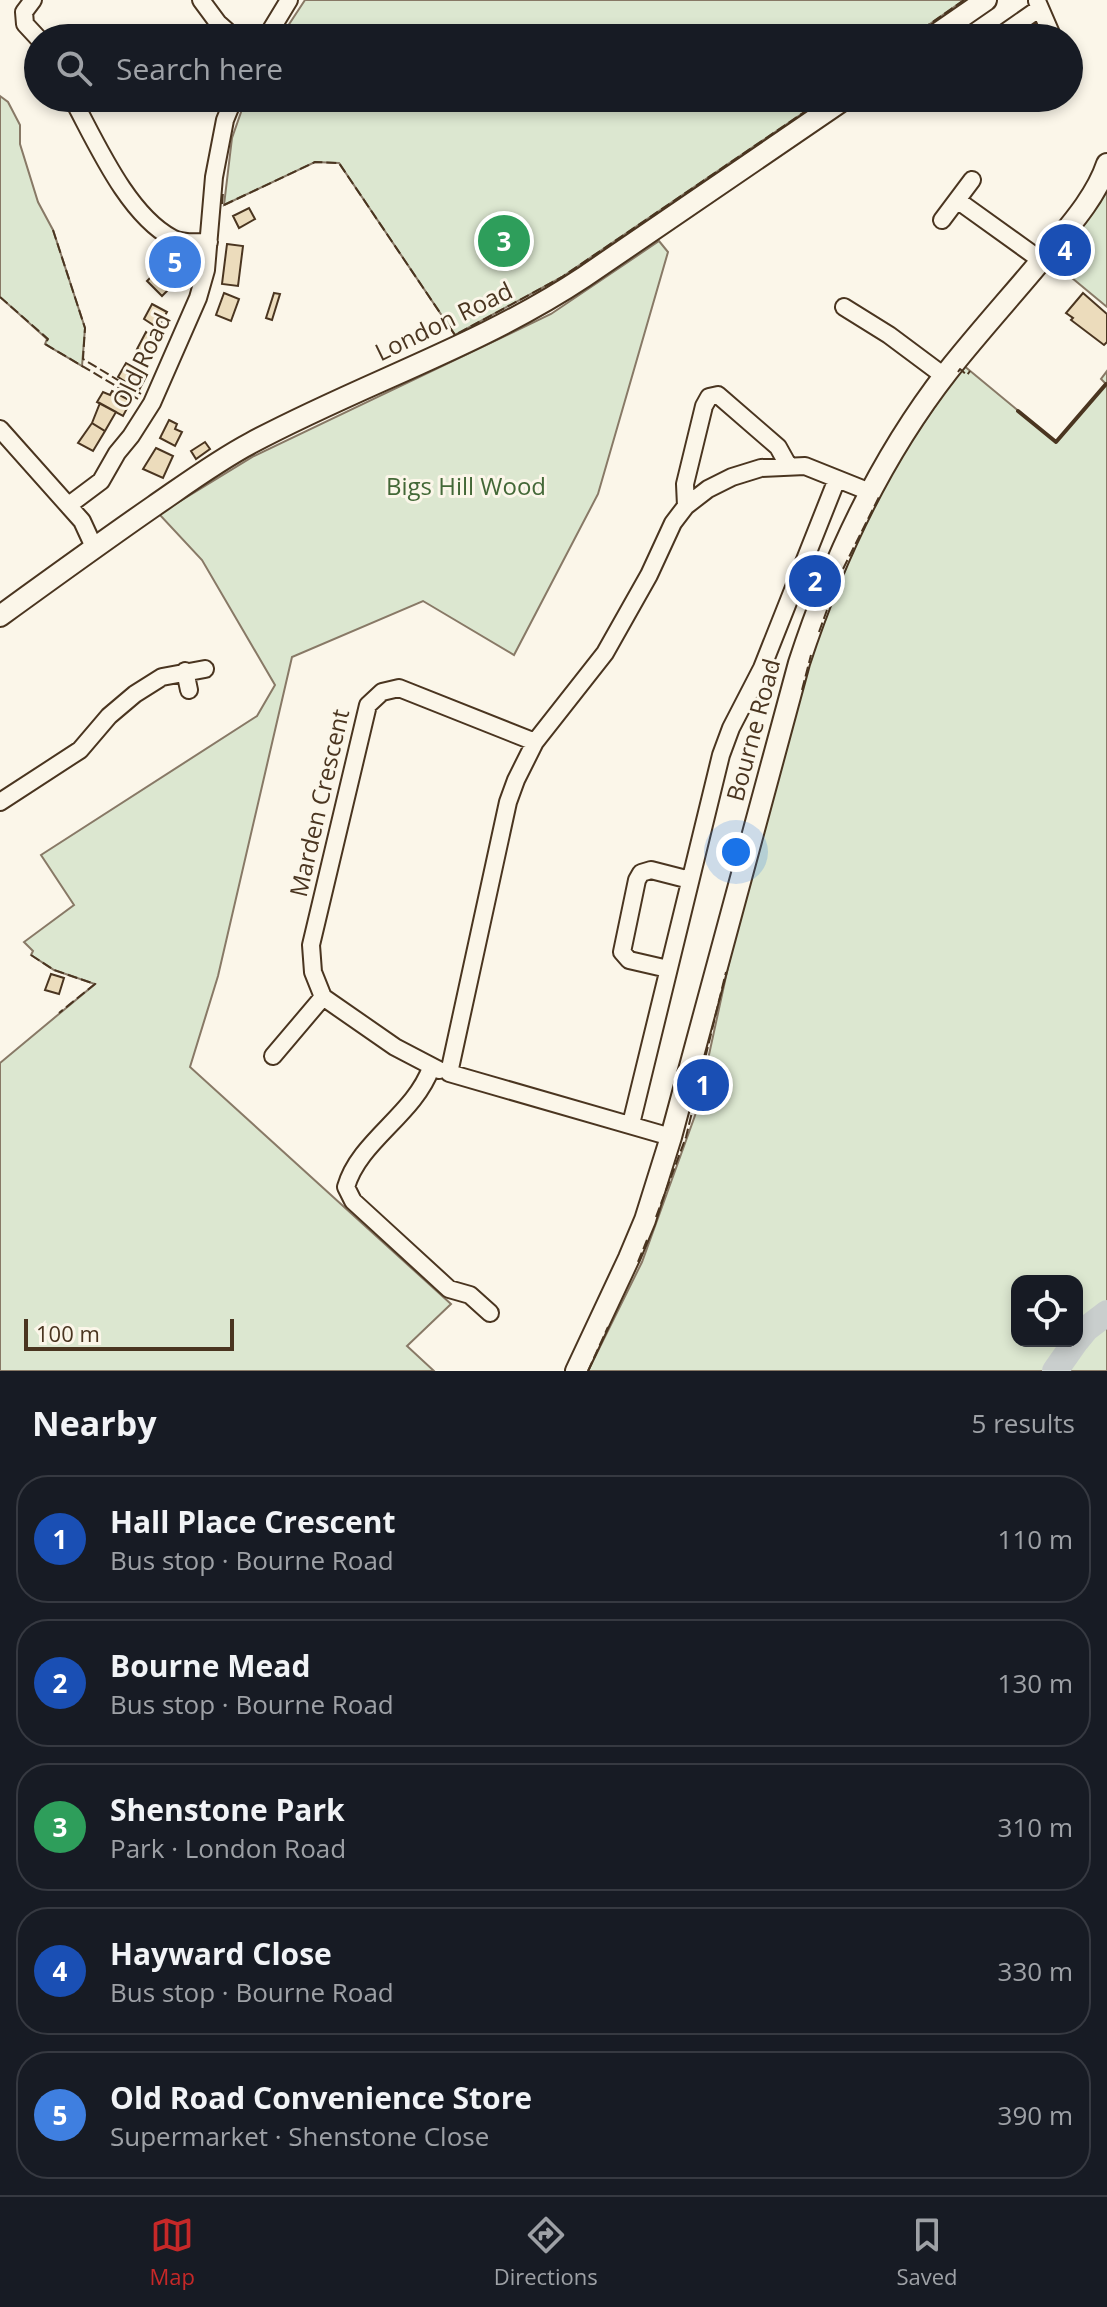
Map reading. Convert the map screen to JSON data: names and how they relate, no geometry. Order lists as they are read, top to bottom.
{
  "streets": {
    "main road": ["London Road", "Bourne Road"],
    "street": ["Old Road", "Marden Crescent"]
  },
  "parks": ["Bigs Hill Wood"],
  "scale_bar": "100 m",
  "page": {
    "search": "Search here",
    "pins": [
      "3",
      "4",
      "5",
      "2",
      "1"
    ],
    "scale": "100 m",
    "heading": ["Nearby", "5 results"],
    "list": [
      {
        "mark": "1",
        "name": "Hall Place Crescent",
        "note": "Bus stop · Bourne Road",
        "value": "110 m"
      },
      {
        "mark": "2",
        "name": "Bourne Mead",
        "note": "Bus stop · Bourne Road",
        "value": "130 m"
      },
      {
        "mark": "3",
        "name": "Shenstone Park",
        "note": "Park · London Road",
        "value": "310 m"
      },
      {
        "mark": "4",
        "name": "Hayward Close",
        "note": "Bus stop · Bourne Road",
        "value": "330 m"
      },
      {
        "mark": "5",
        "name": "Old Road Convenience Store",
        "note": "Supermarket · Shenstone Close",
        "value": "390 m"
      }
    ],
    "nav": ["Map", "Directions", "Saved"]
  }
}
